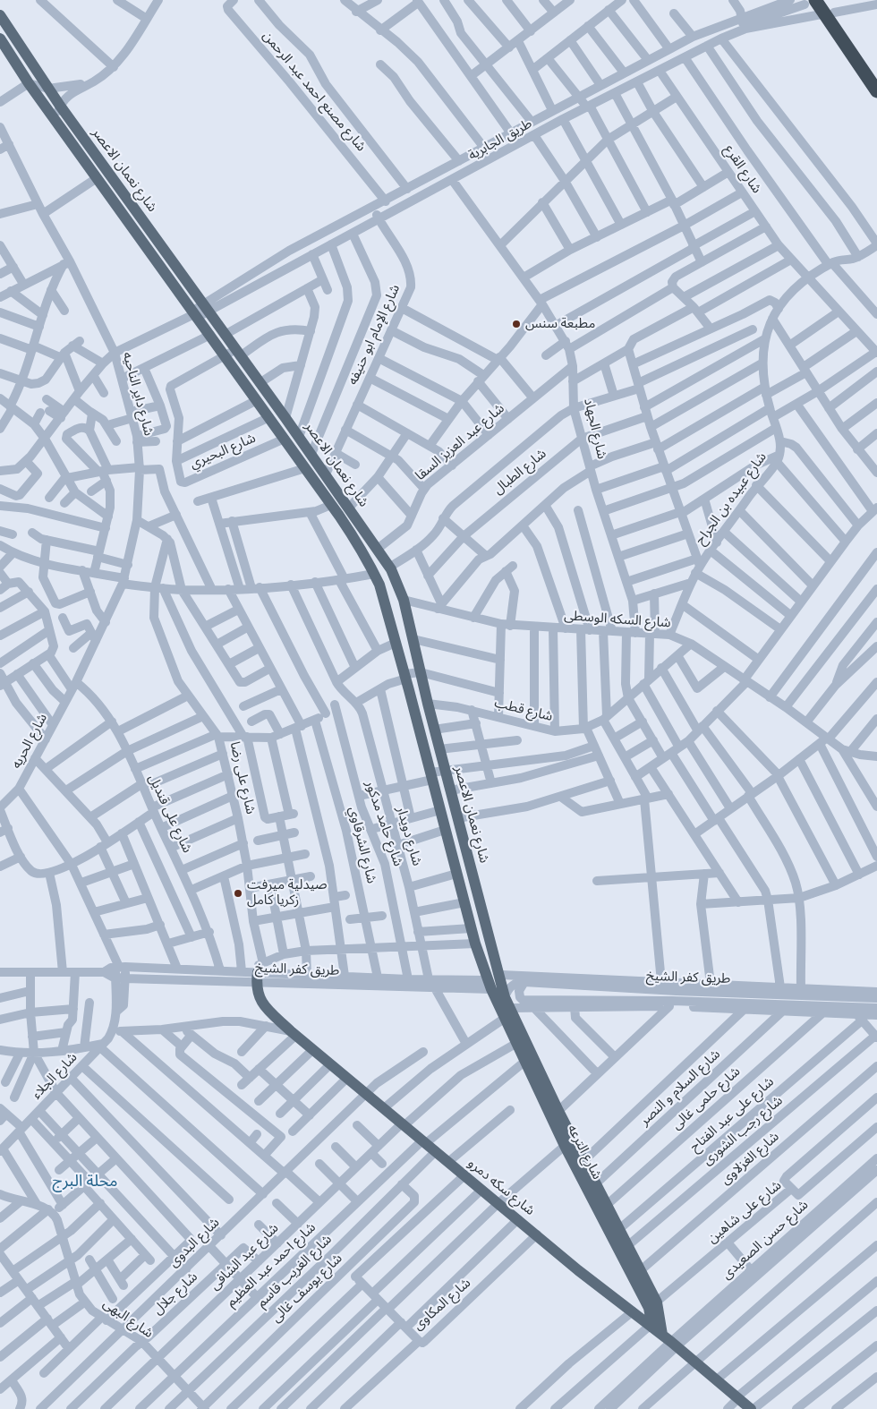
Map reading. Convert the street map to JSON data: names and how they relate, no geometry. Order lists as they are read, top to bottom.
{
  "streets": {
    "main road": ["شارع نعمان الاعصر", "شارع الترعه", "شارع سكه دمرو"],
    "street": [
      "شارع مصنع احمد عبد الرحمن",
      "طريق الجابرية",
      "شارع القرع",
      "شارع الإمام ابو حنيفه",
      "شارع داير الناحيه",
      "شارع الجهاد",
      "شارع عبد العزيز السقا",
      "شارع البحيري",
      "شارع الطبال",
      "شارع عبيده بن الجراح",
      "شارع السكه الوسطى",
      "شارع قطب",
      "شارع الحريه",
      "شارع على رضا",
      "شارع على قنديل",
      "شارع حامد مدكور",
      "شارع دويدار",
      "شارع الشرقاوي",
      "طريق كفر الشيخ",
      "شارع الجلاء",
      "شارع السلام و النصر",
      "شارع حلمى غالى",
      "شارع على عبد الفتاح",
      "شارع رجب الشورى",
      "شارع الغزلاوى",
      "شارع على شاهين",
      "شارع حسن الصعيدى",
      "شارع البدوى",
      "شارع عبد الشافى",
      "شارع احمد عبد العظيم",
      "شارع الغريب قاسم",
      "شارع يوسف غالى",
      "شارع جلال",
      "شارع المكاوى",
      "شارع البهى"
    ]
  },
  "crossings": [
    ["شارع مصنع احمد عبد الرحمن", "طريق الجابرية"],
    ["طريق الجابرية", "شارع القرع"],
    ["طريق الجابرية", "شارع نعمان الاعصر"],
    ["طريق الجابرية", "شارع الإمام ابو حنيفه"],
    ["طريق الجابرية", "شارع الجهاد"],
    ["شارع القرع", "شارع عبيده بن الجراح"],
    ["شارع نعمان الاعصر", "شارع الإمام ابو حنيفه"],
    ["شارع نعمان الاعصر", "شارع عبد العزيز السقا"],
    ["شارع نعمان الاعصر", "شارع البحيري"],
    ["شارع نعمان الاعصر", "شارع السكه الوسطى"],
    ["شارع نعمان الاعصر", "شارع قطب"],
    ["شارع نعمان الاعصر", "طريق كفر الشيخ"],
    ["شارع نعمان الاعصر", "شارع الترعه"],
    ["شارع داير الناحيه", "شارع الحريه"],
    ["شارع داير الناحيه", "شارع على قنديل"],
    ["شارع الجهاد", "شارع عبد العزيز السقا"],
    ["شارع الجهاد", "شارع الطبال"],
    ["شارع الجهاد", "شارع السكه الوسطى"],
    ["شارع الجهاد", "شارع قطب"],
    ["شارع الطبال", "شارع عبيده بن الجراح"],
    ["شارع عبيده بن الجراح", "شارع السكه الوسطى"],
    ["شارع السكه الوسطى", "شارع قطب"],
    ["شارع الحريه", "شارع على قنديل"],
    ["شارع على رضا", "طريق كفر الشيخ"],
    ["شارع على رضا", "شارع سكه دمرو"],
    ["شارع على قنديل", "طريق كفر الشيخ"],
    ["شارع حامد مدكور", "طريق كفر الشيخ"],
    ["شارع دويدار", "طريق كفر الشيخ"],
    ["شارع الشرقاوي", "طريق كفر الشيخ"],
    ["طريق كفر الشيخ", "شارع الجلاء"],
    ["طريق كفر الشيخ", "شارع الترعه"],
    ["طريق كفر الشيخ", "شارع سكه دمرو"],
    ["شارع السلام و النصر", "شارع الترعه"],
    ["شارع حلمى غالى", "شارع الترعه"],
    ["شارع على عبد الفتاح", "شارع الترعه"],
    ["شارع رجب الشورى", "شارع الترعه"],
    ["شارع الترعه", "شارع الغزلاوى"],
    ["شارع الترعه", "شارع سكه دمرو"],
    ["شارع الترعه", "شارع على شاهين"],
    ["شارع الترعه", "شارع حسن الصعيدى"],
    ["شارع الترعه", "شارع عبد الشافى"],
    ["شارع الترعه", "شارع احمد عبد العظيم"],
    ["شارع سكه دمرو", "شارع حسن الصعيدى"],
    ["شارع سكه دمرو", "شارع البدوى"],
    ["شارع سكه دمرو", "شارع عبد الشافى"],
    ["شارع سكه دمرو", "شارع احمد عبد العظيم"],
    ["شارع سكه دمرو", "شارع الغريب قاسم"],
    ["شارع سكه دمرو", "شارع المكاوى"],
    ["شارع البدوى", "شارع البهى"],
    ["شارع عبد الشافى", "شارع جلال"],
    ["شارع عبد الشافى", "شارع البهى"],
    ["شارع احمد عبد العظيم", "شارع البهى"],
    ["شارع الغريب قاسم", "شارع يوسف غالى"],
    ["شارع الغريب قاسم", "شارع البهى"],
    ["شارع يوسف غالى", "شارع البهى"],
    ["شارع جلال", "شارع البهى"]
  ],
  "districts": ["محلة البرج"],
  "places": ["مطبعة سنس", "صيدلية ميرفت زكريا كامل"]
}
